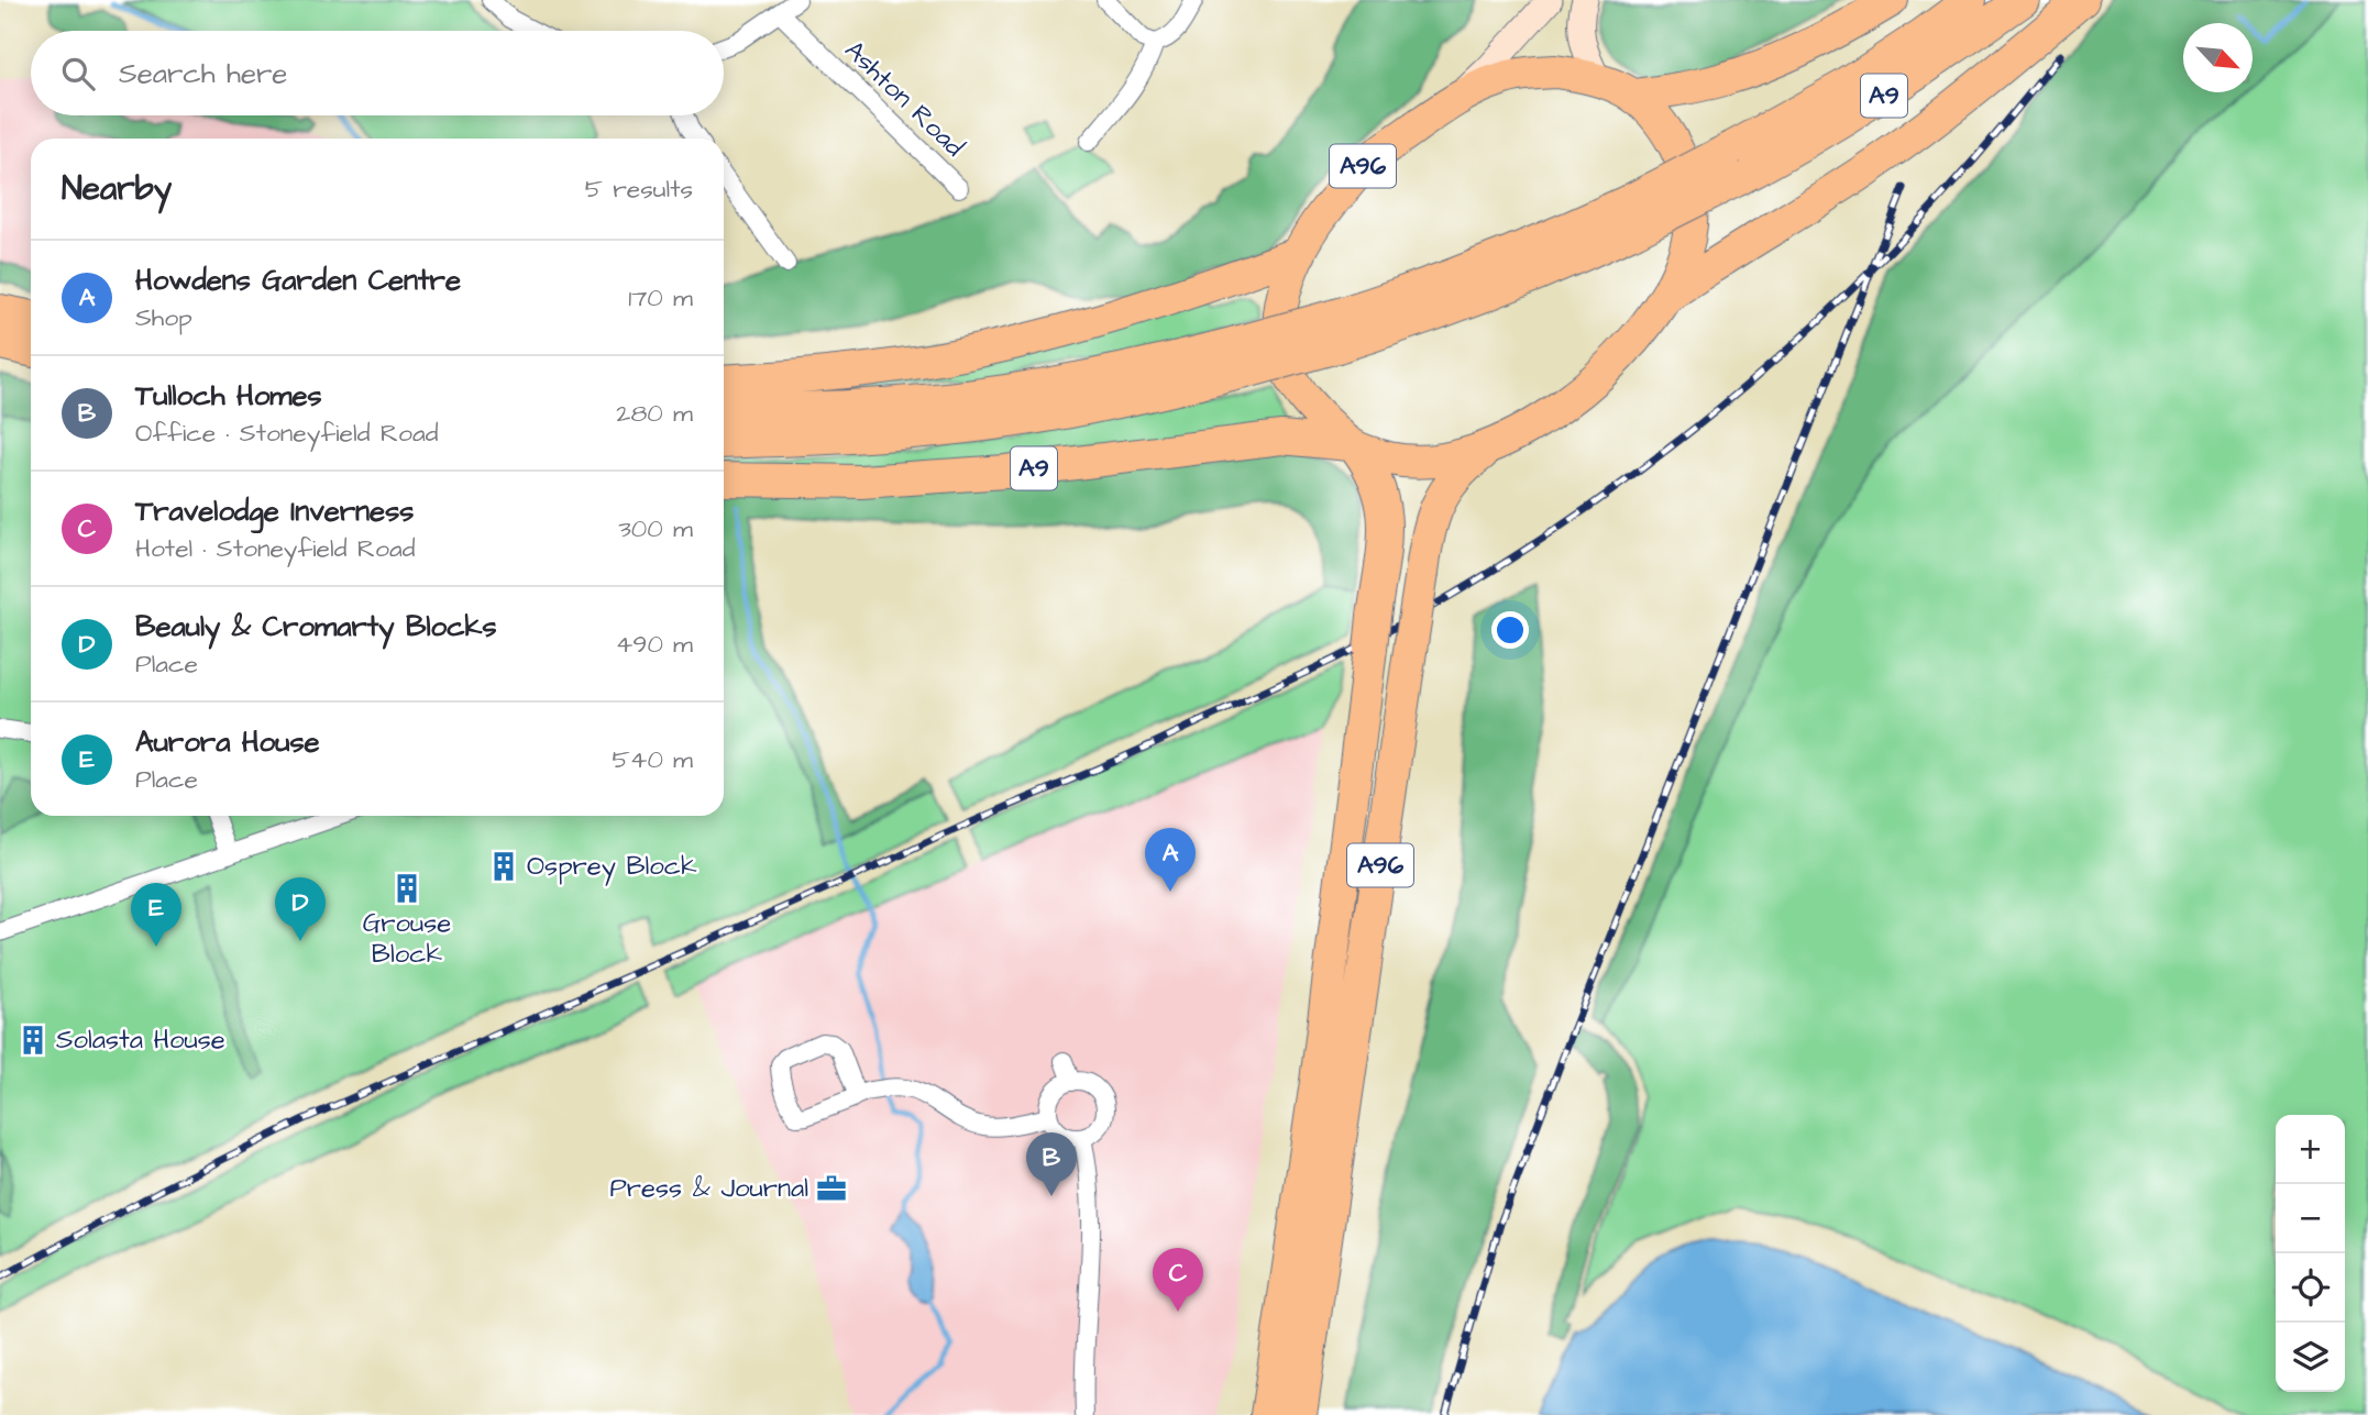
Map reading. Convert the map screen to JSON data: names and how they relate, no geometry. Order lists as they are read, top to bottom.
{
  "streets": {
    "highway": ["A9", "A96"],
    "street": ["Ashton Road"]
  },
  "crossings": [
    ["A9", "A96"]
  ],
  "places": {
    "building": ["Osprey Block", "Grouse Block", "Solasta House"],
    "office": ["Press & Journal"]
  },
  "north": "bottom right",
  "page": {
    "search": "Search here",
    "heading": ["Nearby", "5 results"],
    "list": [
      {
        "mark": "A",
        "name": "Howdens Garden Centre",
        "note": "Shop",
        "value": "170 m"
      },
      {
        "mark": "B",
        "name": "Tulloch Homes",
        "note": "Office · Stoneyfield Road",
        "value": "280 m"
      },
      {
        "mark": "C",
        "name": "Travelodge Inverness",
        "note": "Hotel · Stoneyfield Road",
        "value": "300 m"
      },
      {
        "mark": "D",
        "name": "Beauly & Cromarty Blocks",
        "note": "Place",
        "value": "490 m"
      },
      {
        "mark": "E",
        "name": "Aurora House",
        "note": "Place",
        "value": "540 m"
      }
    ],
    "pins": [
      "A",
      "D",
      "E",
      "B",
      "C"
    ],
    "map_buttons": ["+", "−"]
  }
}
